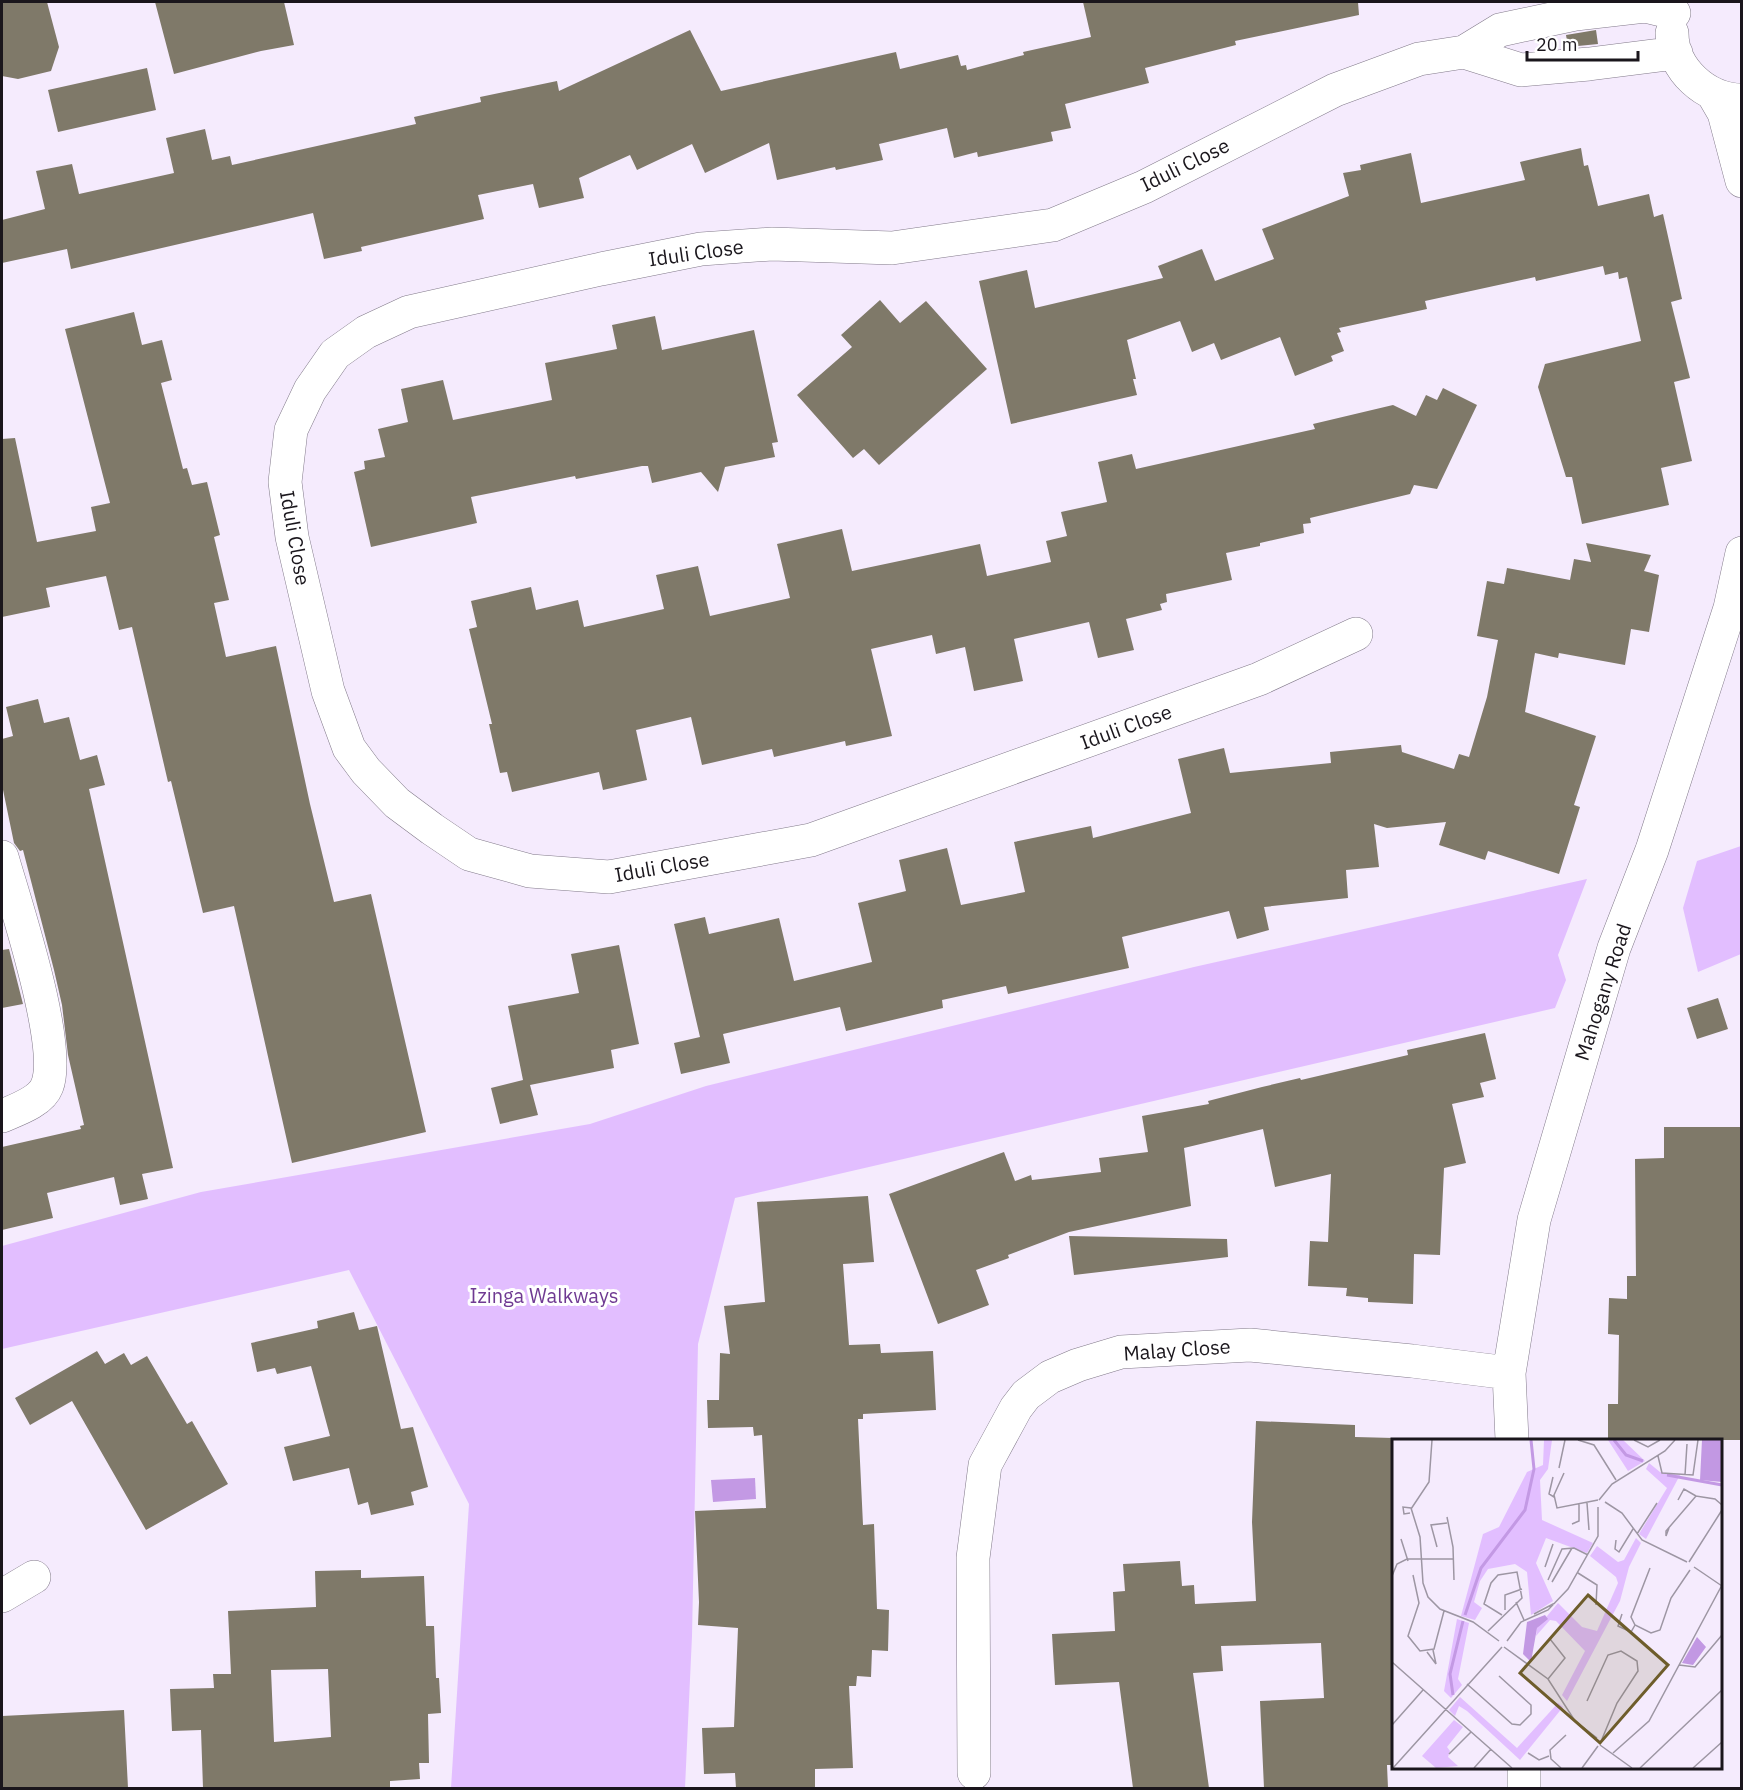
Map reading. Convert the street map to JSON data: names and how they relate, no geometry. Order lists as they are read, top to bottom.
{
  "streets": {
    "street": ["Iduli Close", "Mahogany Road", "Malay Close"]
  },
  "crossings": [
    ["Mahogany Road", "Malay Close"]
  ],
  "parks": ["Izinga Walkways"],
  "scale_bar": "20 m"
}
